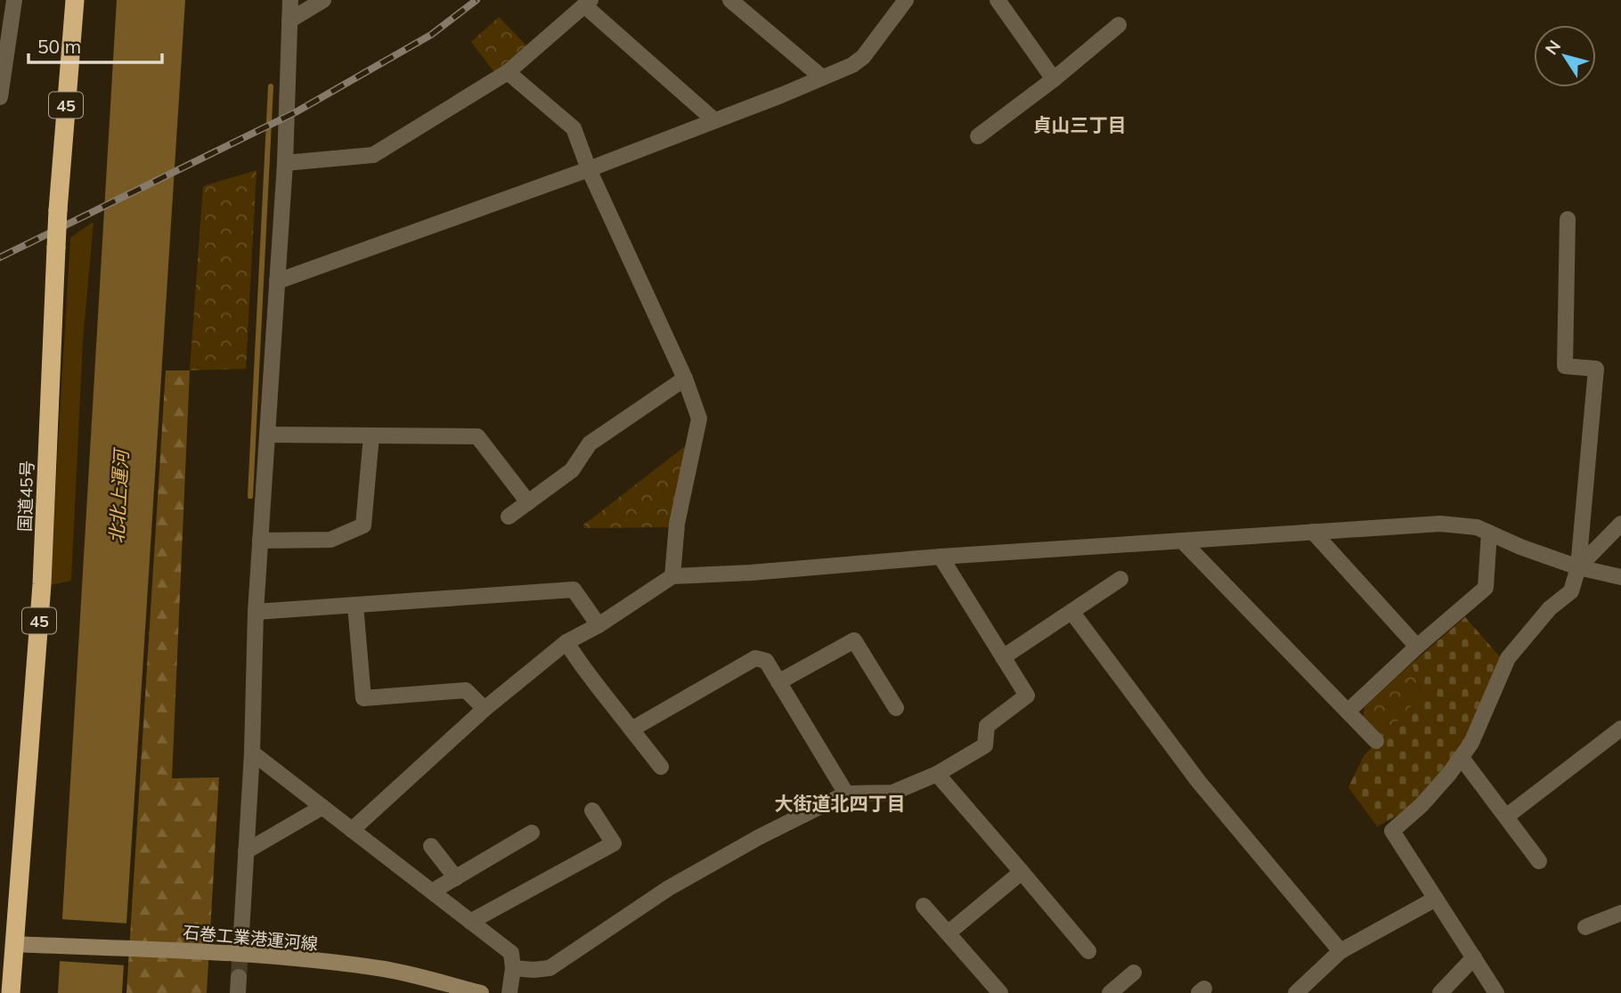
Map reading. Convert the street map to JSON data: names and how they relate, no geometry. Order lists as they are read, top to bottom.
{
  "streets": {
    "highway": ["45", "国道45号"],
    "street": ["石巻工業港運河線"]
  },
  "crossings": [
    ["国道45号", "石巻工業港運河線"]
  ],
  "districts": ["貞山三丁目", "大街道北四丁目"],
  "water": ["北北上運河"],
  "scale_bar": "50 m",
  "north": "top left"
}
